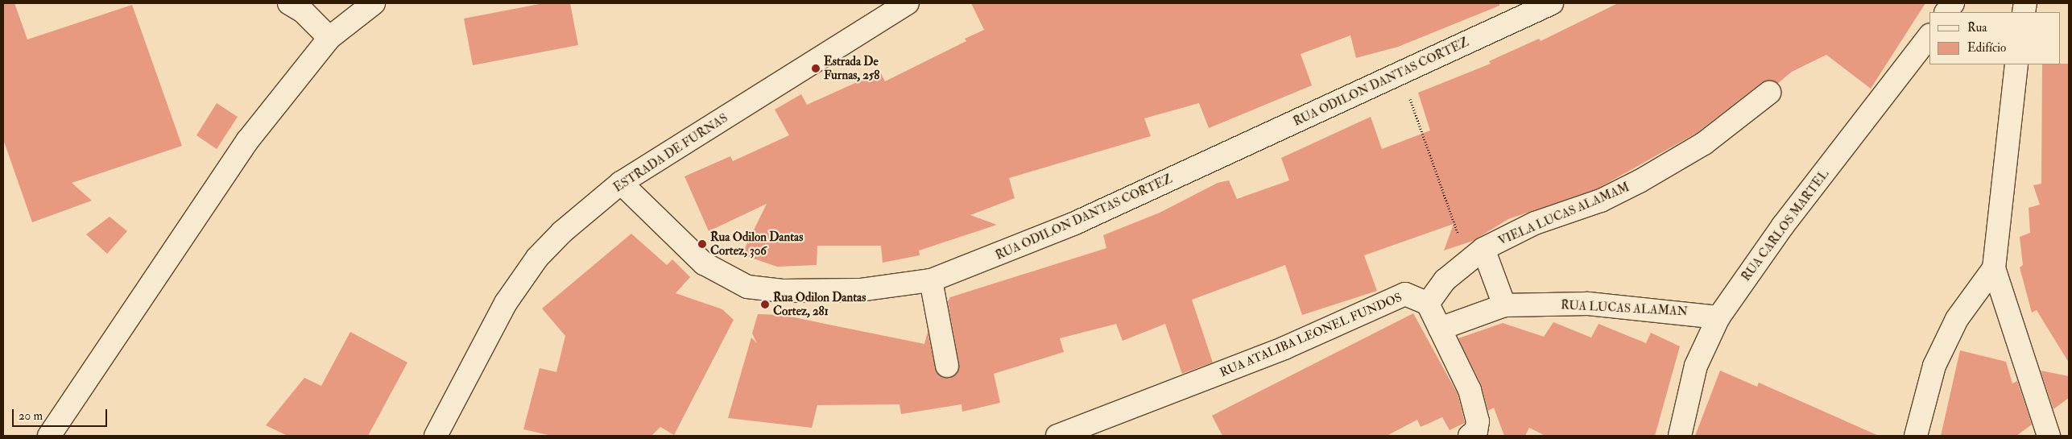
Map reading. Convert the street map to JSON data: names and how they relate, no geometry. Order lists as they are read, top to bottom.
{
  "streets": {
    "street": [
      "RUA ODILON DANTAS CORTEZ",
      "ESTRADA DE FURNAS",
      "VIELA LUCAS ALAMAM",
      "RUA CARLOS MARTEL",
      "RUA LUCAS ALAMAN",
      "RUA ATALIBA LEONEL FUNDOS"
    ]
  },
  "crossings": [
    ["RUA ODILON DANTAS CORTEZ", "ESTRADA DE FURNAS"],
    ["VIELA LUCAS ALAMAM", "RUA ATALIBA LEONEL FUNDOS"],
    ["RUA CARLOS MARTEL", "RUA LUCAS ALAMAN"]
  ],
  "places": ["Estrada De Furnas, 258", "Rua Odilon Dantas Cortez, 306", "Rua Odilon Dantas Cortez, 281"],
  "legend": ["Rua", "Edifício"],
  "scale_bar": "20 m"
}
